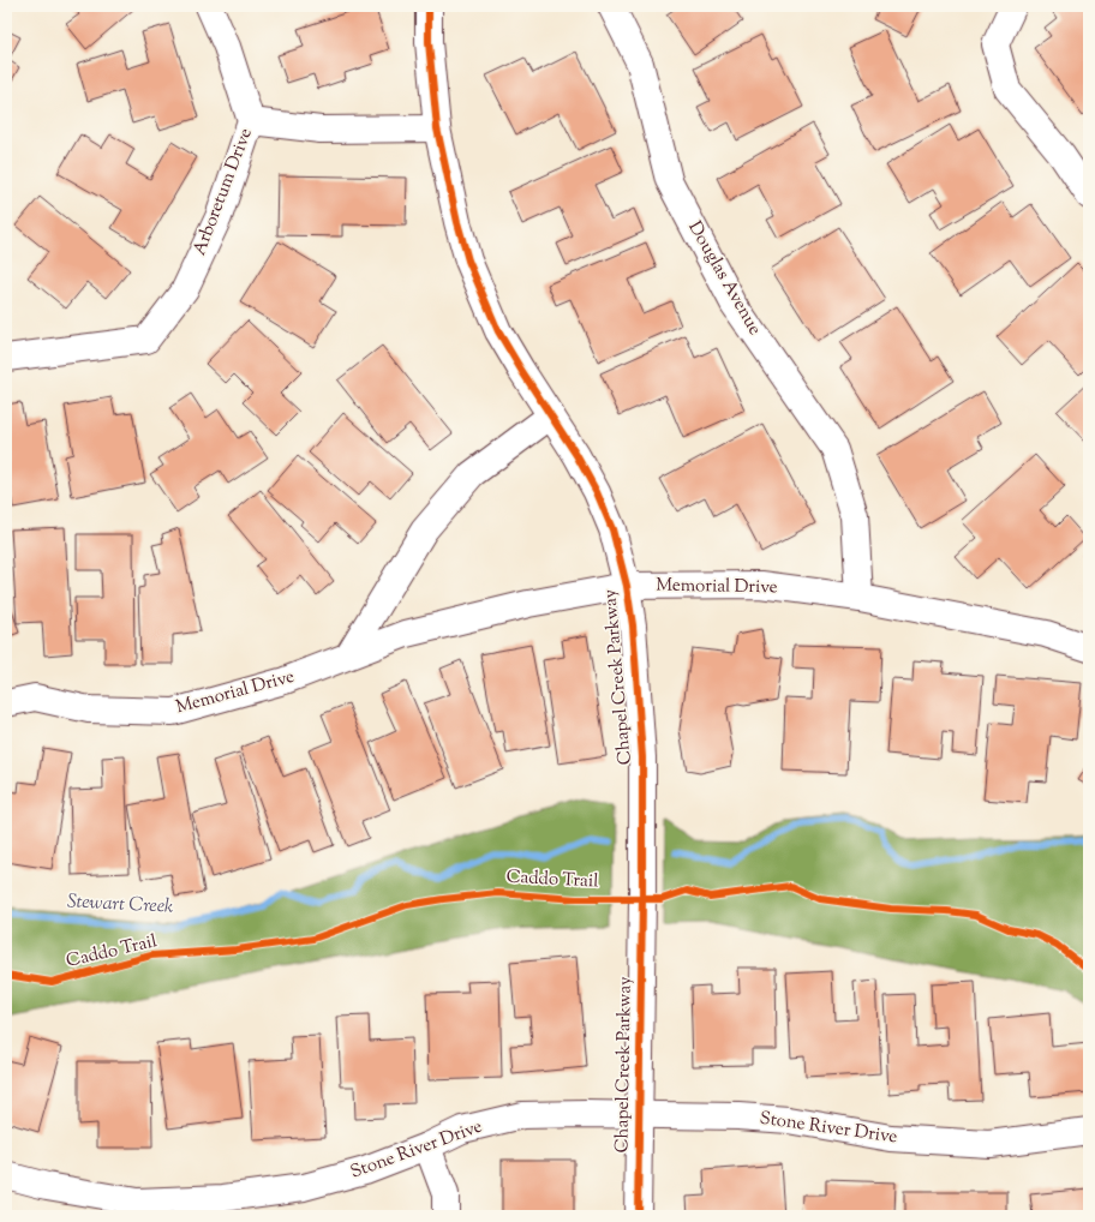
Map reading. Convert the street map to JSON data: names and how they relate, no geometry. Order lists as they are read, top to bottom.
{
  "streets": {
    "street": [
      "Arboretum Drive",
      "Douglas Avenue",
      "Memorial Drive",
      "Chapel Creek Parkway",
      "Stone River Drive"
    ],
    "cycle path": ["Caddo Trail"]
  },
  "crossings": [
    ["Douglas Avenue", "Memorial Drive"],
    ["Memorial Drive", "Chapel Creek Parkway"],
    ["Chapel Creek Parkway", "Stone River Drive"]
  ],
  "water": ["Stewart Creek"]
}
